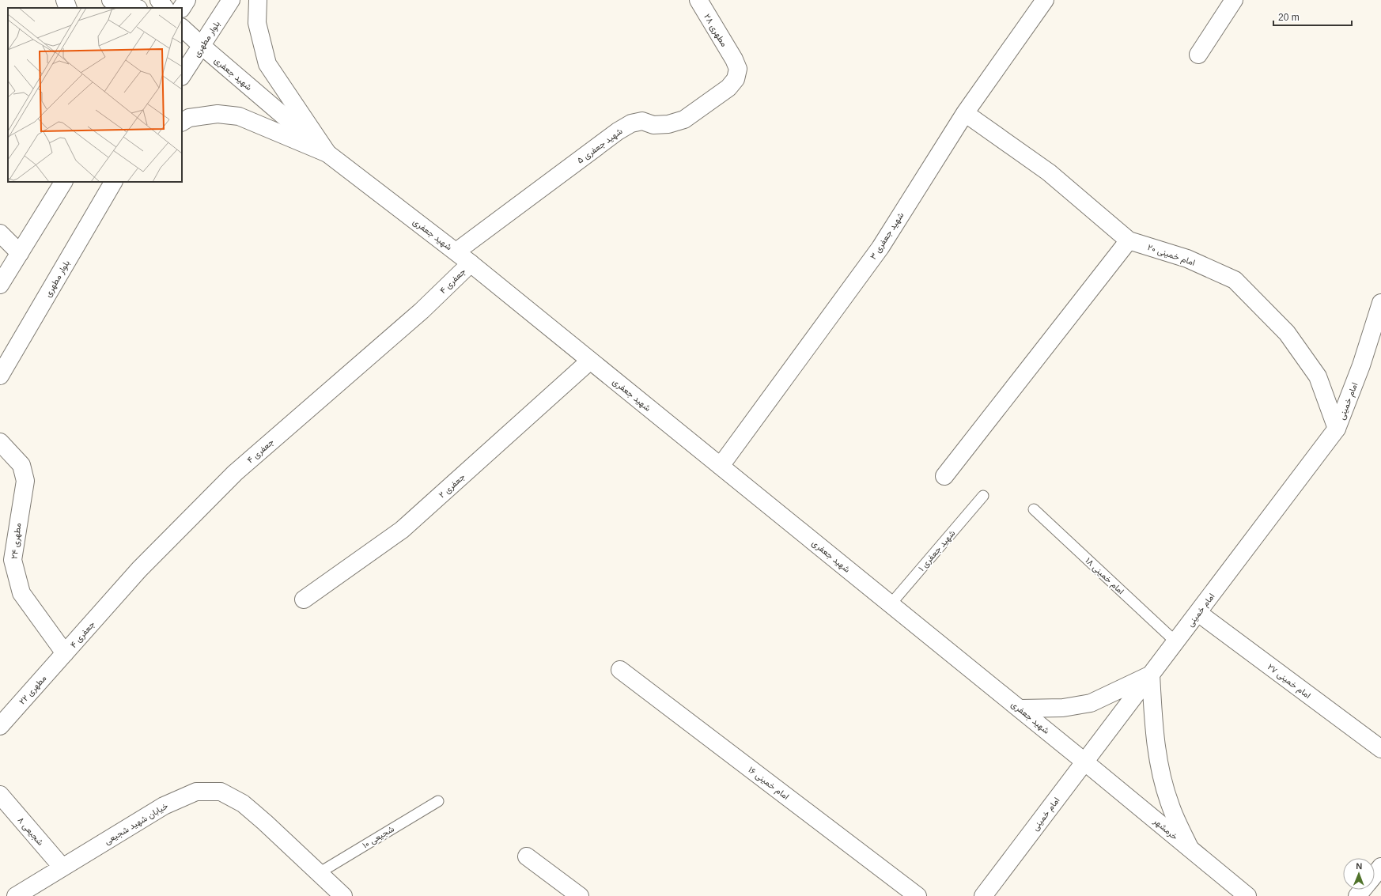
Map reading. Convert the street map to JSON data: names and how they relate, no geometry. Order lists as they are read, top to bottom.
{
  "streets": {
    "street": [
      "مطهری ۲۸",
      "بلوار مطهری",
      "شهید جعفری",
      "شهید جعفری ۵",
      "شهید جعفری ۳",
      "امام خمینی ۲۰",
      "جعفری ۴",
      "امام خمینی",
      "جعفری ۲",
      "مطهری ۲۴",
      "امام خمینی ۲۷",
      "مطهری ۲۲",
      "امام خمینی ۱۶",
      "خیابان شهید شجیعی",
      "خرمشهر",
      "شجیعی ۸"
    ],
    "lane": ["شهید جعفری ۱", "امام خمینی ۱۸", "شجیعی ۱۰"]
  },
  "crossings": [
    ["مطهری ۲۸", "شهید جعفری ۵"],
    ["بلوار مطهری", "شهید جعفری"],
    ["شهید جعفری", "شهید جعفری ۵"],
    ["شهید جعفری", "شهید جعفری ۳"],
    ["شهید جعفری", "جعفری ۴"],
    ["شهید جعفری", "امام خمینی"],
    ["شهید جعفری", "جعفری ۲"],
    ["شهید جعفری", "شهید جعفری ۱"],
    ["شهید جعفری", "خرمشهر"],
    ["شهید جعفری ۳", "امام خمینی ۲۰"],
    ["امام خمینی ۲۰", "امام خمینی"],
    ["جعفری ۴", "مطهری ۲۴"],
    ["جعفری ۴", "مطهری ۲۲"],
    ["امام خمینی", "امام خمینی ۱۸"],
    ["امام خمینی", "امام خمینی ۲۷"],
    ["امام خمینی", "خرمشهر"],
    ["مطهری ۲۴", "مطهری ۲۲"],
    ["خیابان شهید شجیعی", "شجیعی ۸"],
    ["خیابان شهید شجیعی", "شجیعی ۱۰"]
  ],
  "scale_bar": "20 m",
  "north": "top"
}
